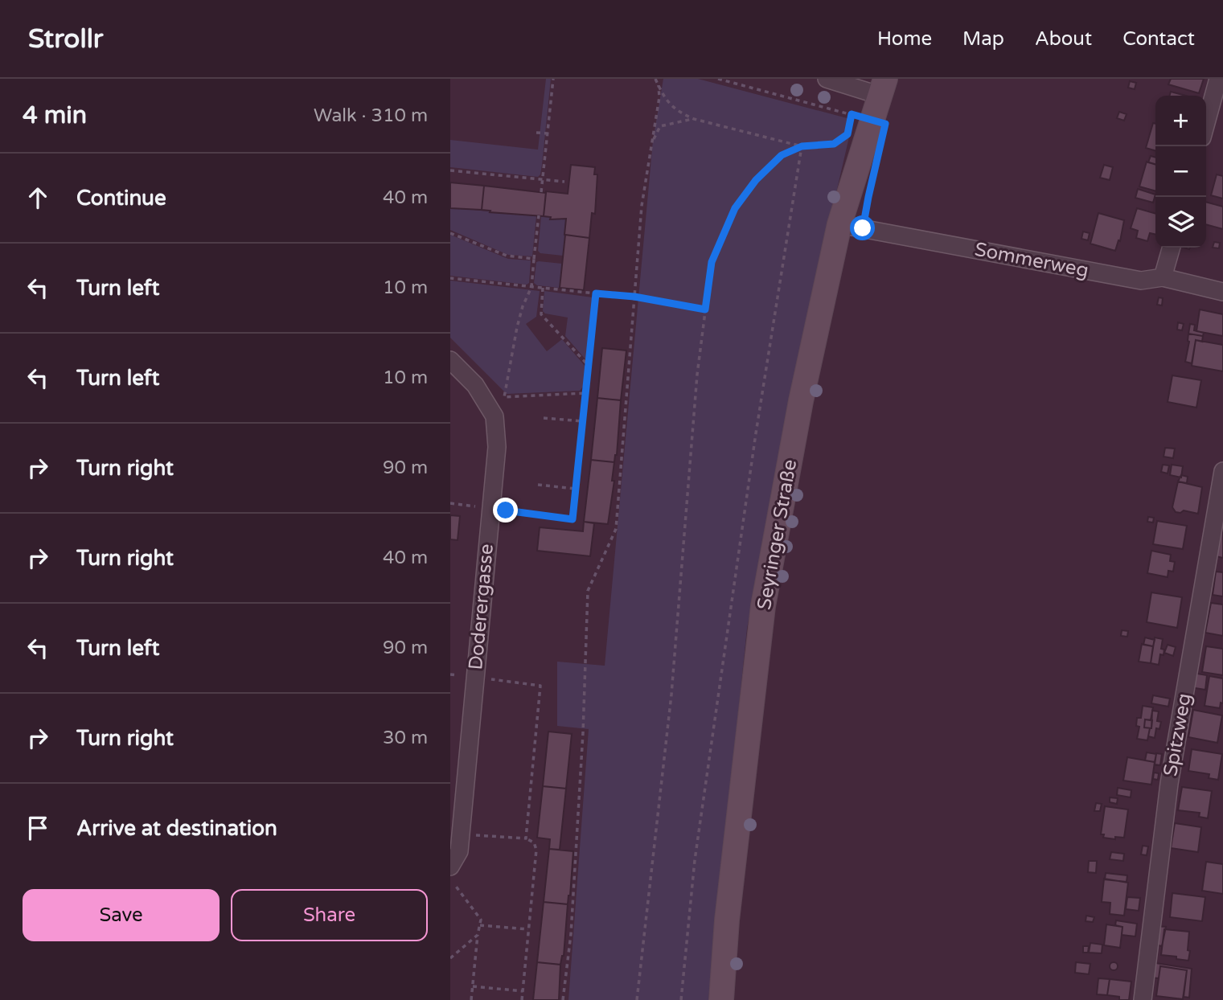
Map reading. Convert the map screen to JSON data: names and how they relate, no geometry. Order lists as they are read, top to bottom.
{
  "streets": {
    "main road": ["Seyringer Straße"],
    "street": ["Sommerweg", "Doderergasse", "Spitzweg"]
  },
  "crossings": [
    ["Sommerweg", "Seyringer Straße"]
  ],
  "page": {
    "header": "Strollr",
    "nav": [
      "Home",
      "Map",
      "About",
      "Contact"
    ],
    "heading": ["4 min", "Walk · 310 m"],
    "map_buttons": ["+", "−"],
    "list": [
      ["Continue", "40 m"],
      ["Turn left", "10 m"],
      ["Turn left", "10 m"],
      ["Turn right", "90 m"],
      ["Turn right", "40 m"],
      ["Turn left", "90 m"],
      ["Turn right", "30 m"],
      "Arrive at destination"
    ],
    "buttons": ["Save", "Share"]
  }
}
